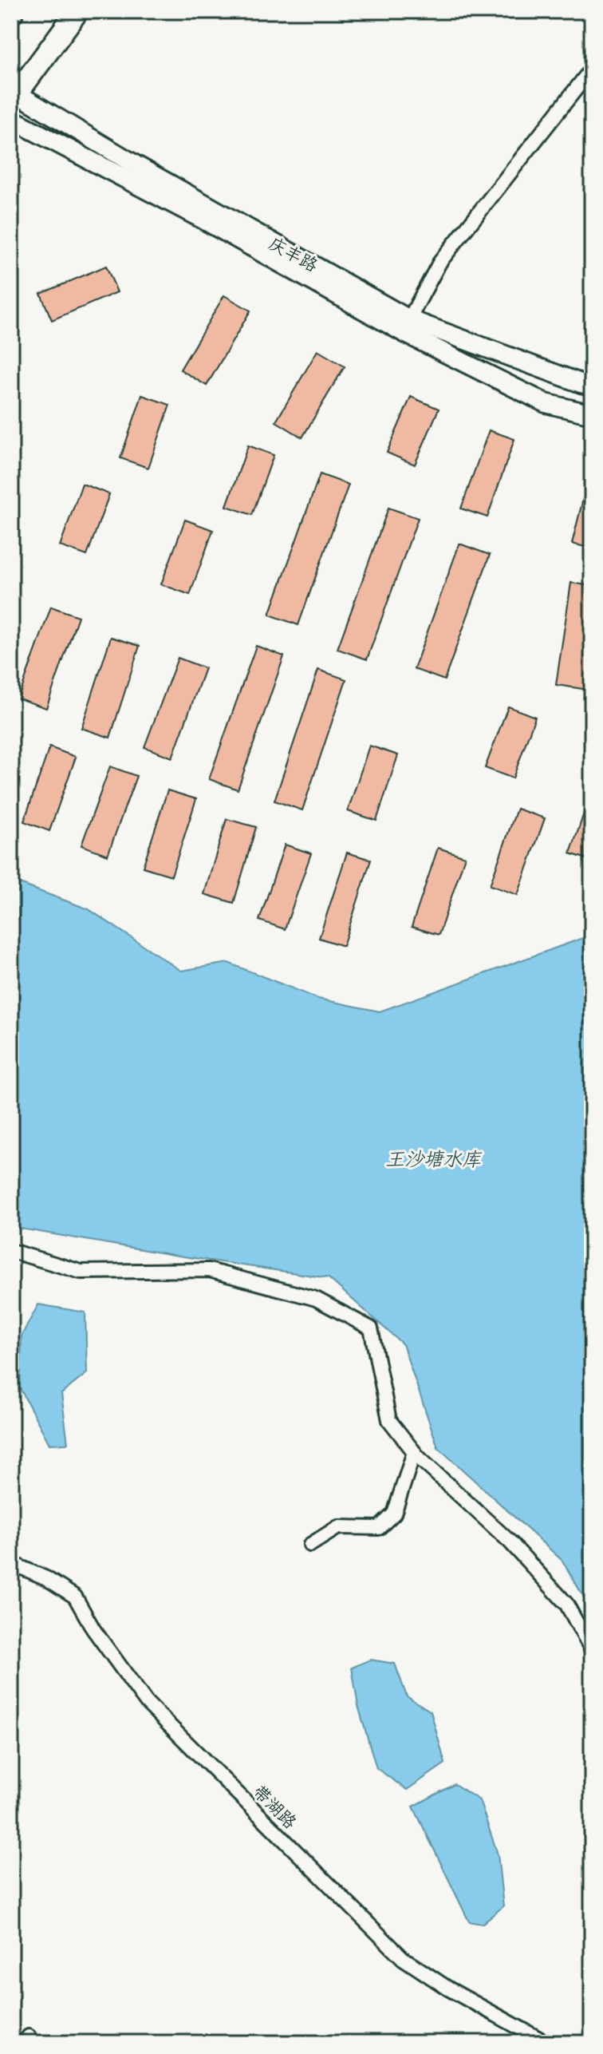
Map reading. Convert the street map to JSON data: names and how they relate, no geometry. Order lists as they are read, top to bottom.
{
  "streets": {
    "main road": ["庆丰路"],
    "street": ["带湖路"]
  },
  "water": ["王沙塘水库"]
}
